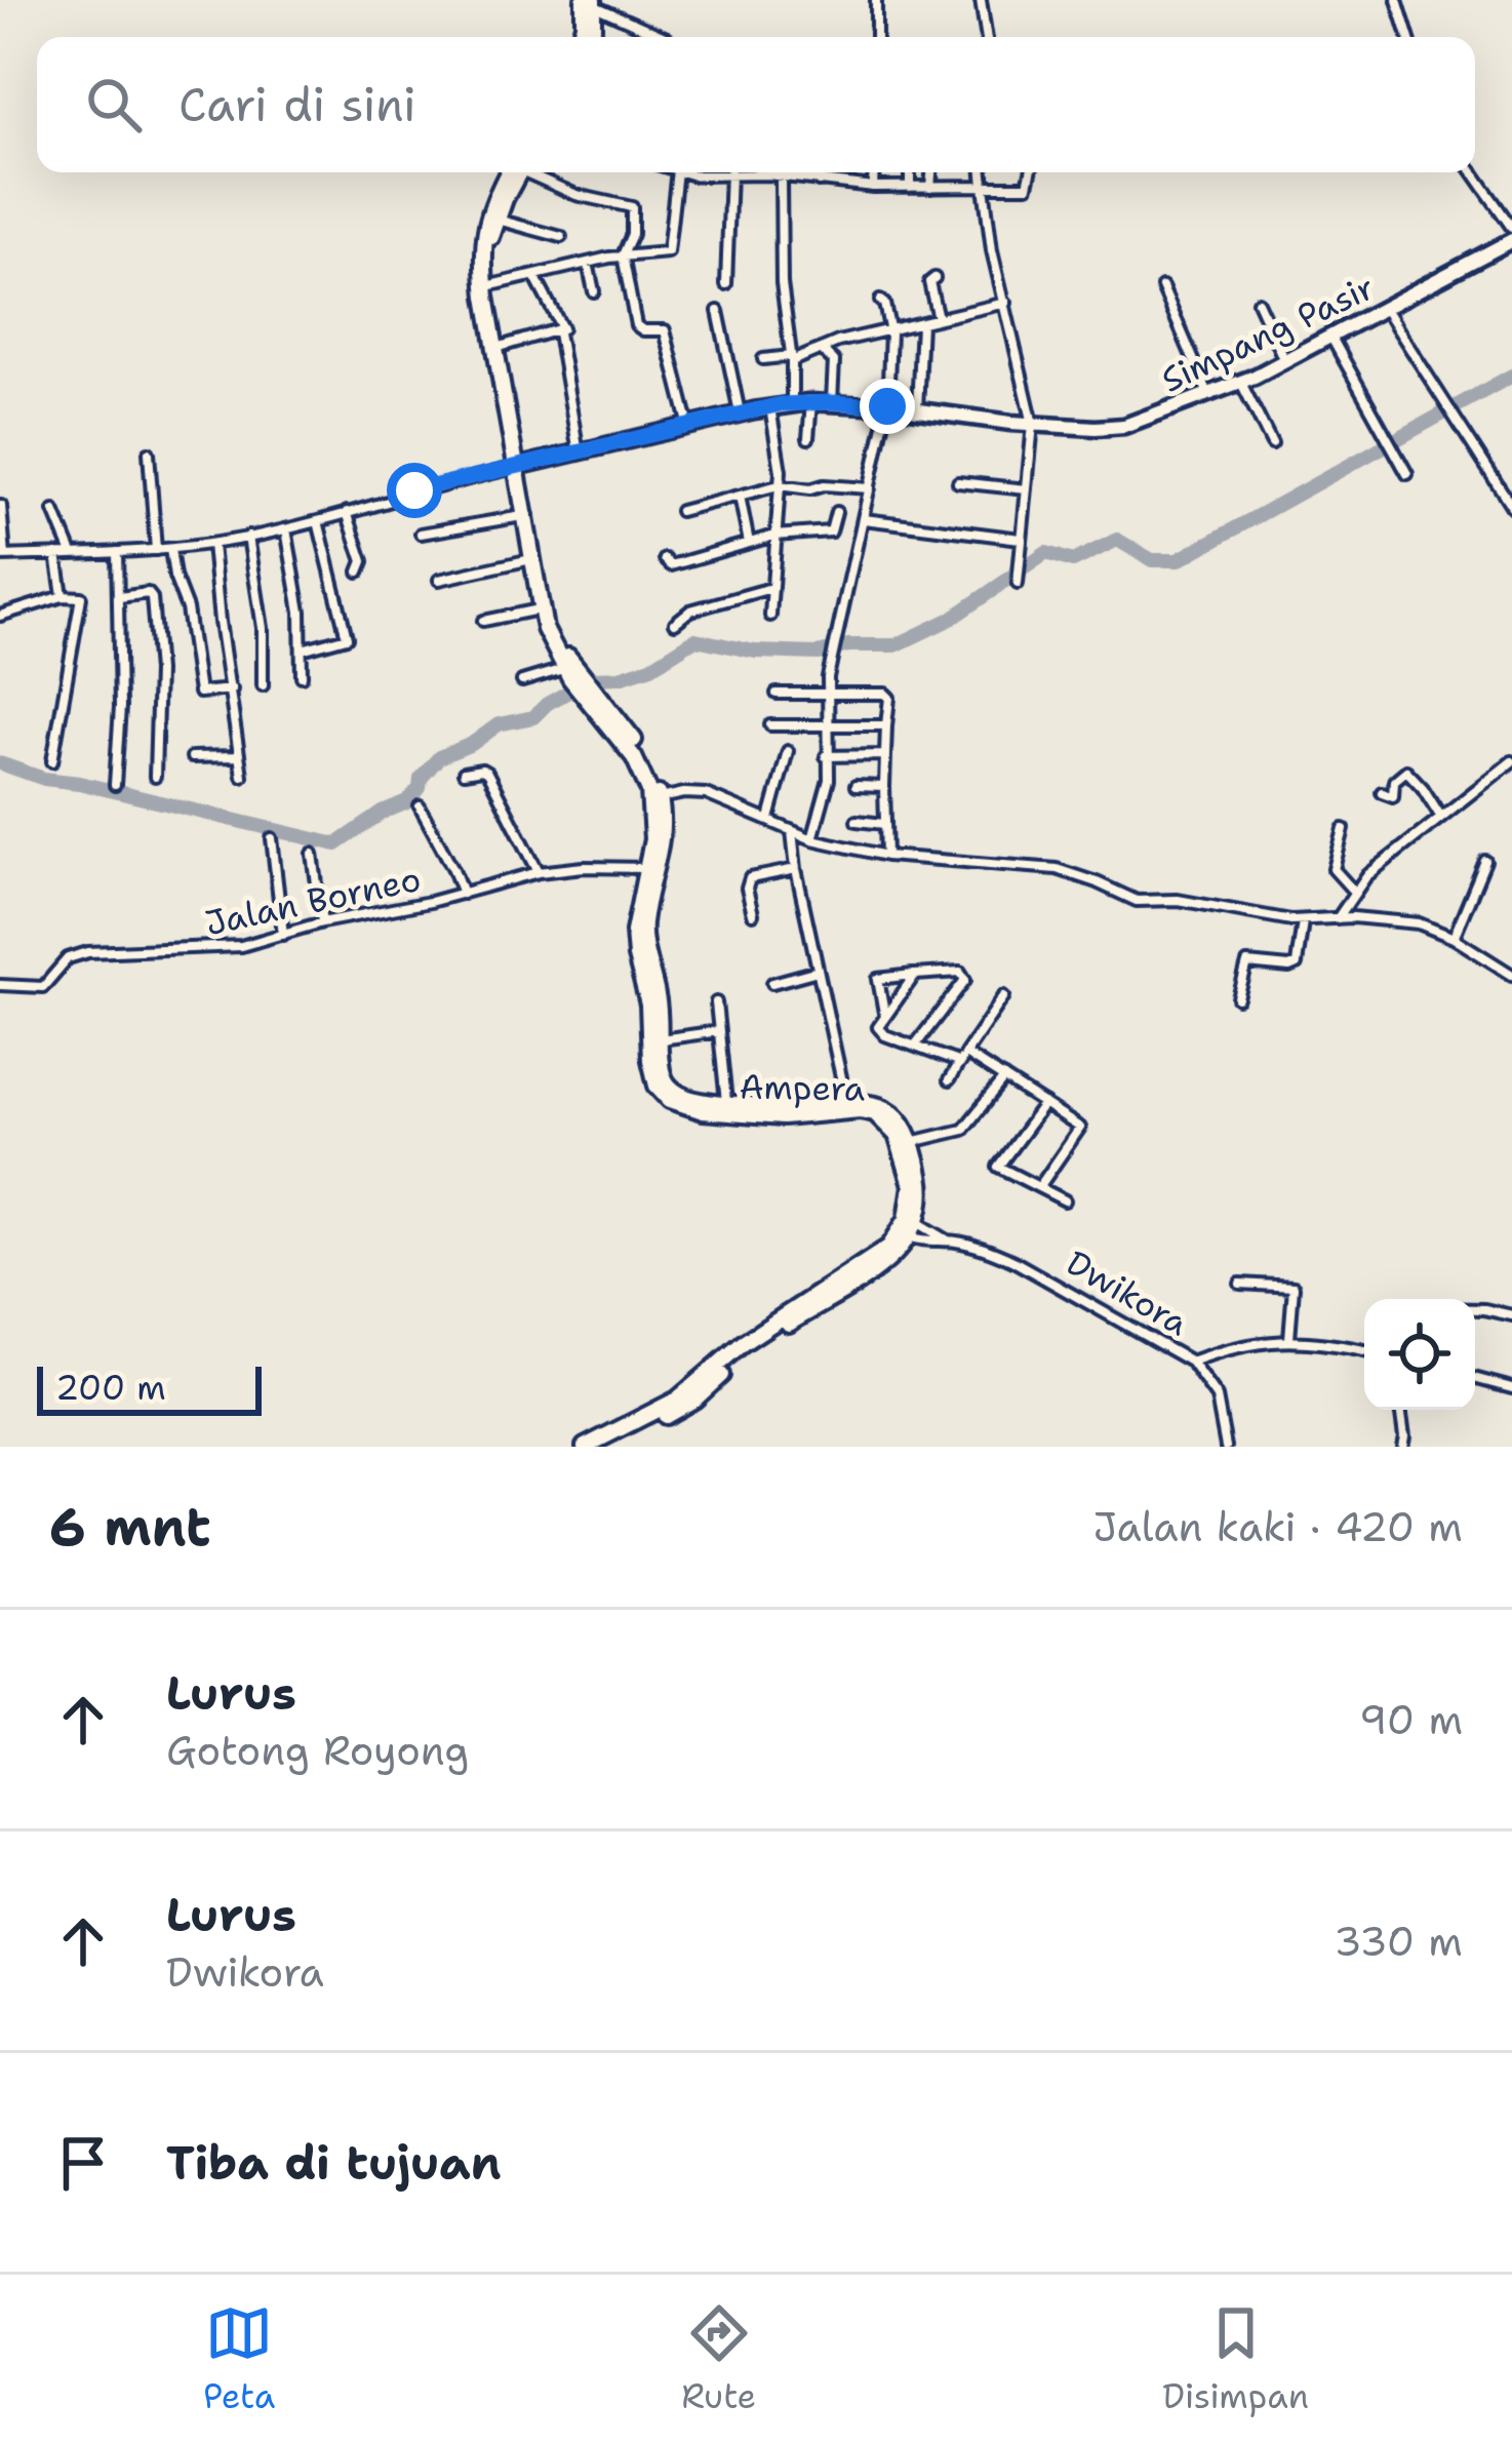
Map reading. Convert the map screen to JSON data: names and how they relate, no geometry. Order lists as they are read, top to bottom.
{
  "streets": {
    "main road": ["Ampera"],
    "street": ["Simpang Pasir", "Jalan Borneo", "Dwikora"]
  },
  "crossings": [
    ["Jalan Borneo", "Ampera"],
    ["Ampera", "Dwikora"]
  ],
  "scale_bar": "200 m",
  "page": {
    "search": "Cari di sini",
    "scale": "200 m",
    "heading": ["6 mnt", "Jalan kaki · 420 m"],
    "list": [
      ["Lurus", "Gotong Royong", "90 m"],
      ["Lurus", "Dwikora", "330 m"],
      "Tiba di tujuan"
    ],
    "nav": ["Peta", "Rute", "Disimpan"]
  }
}
